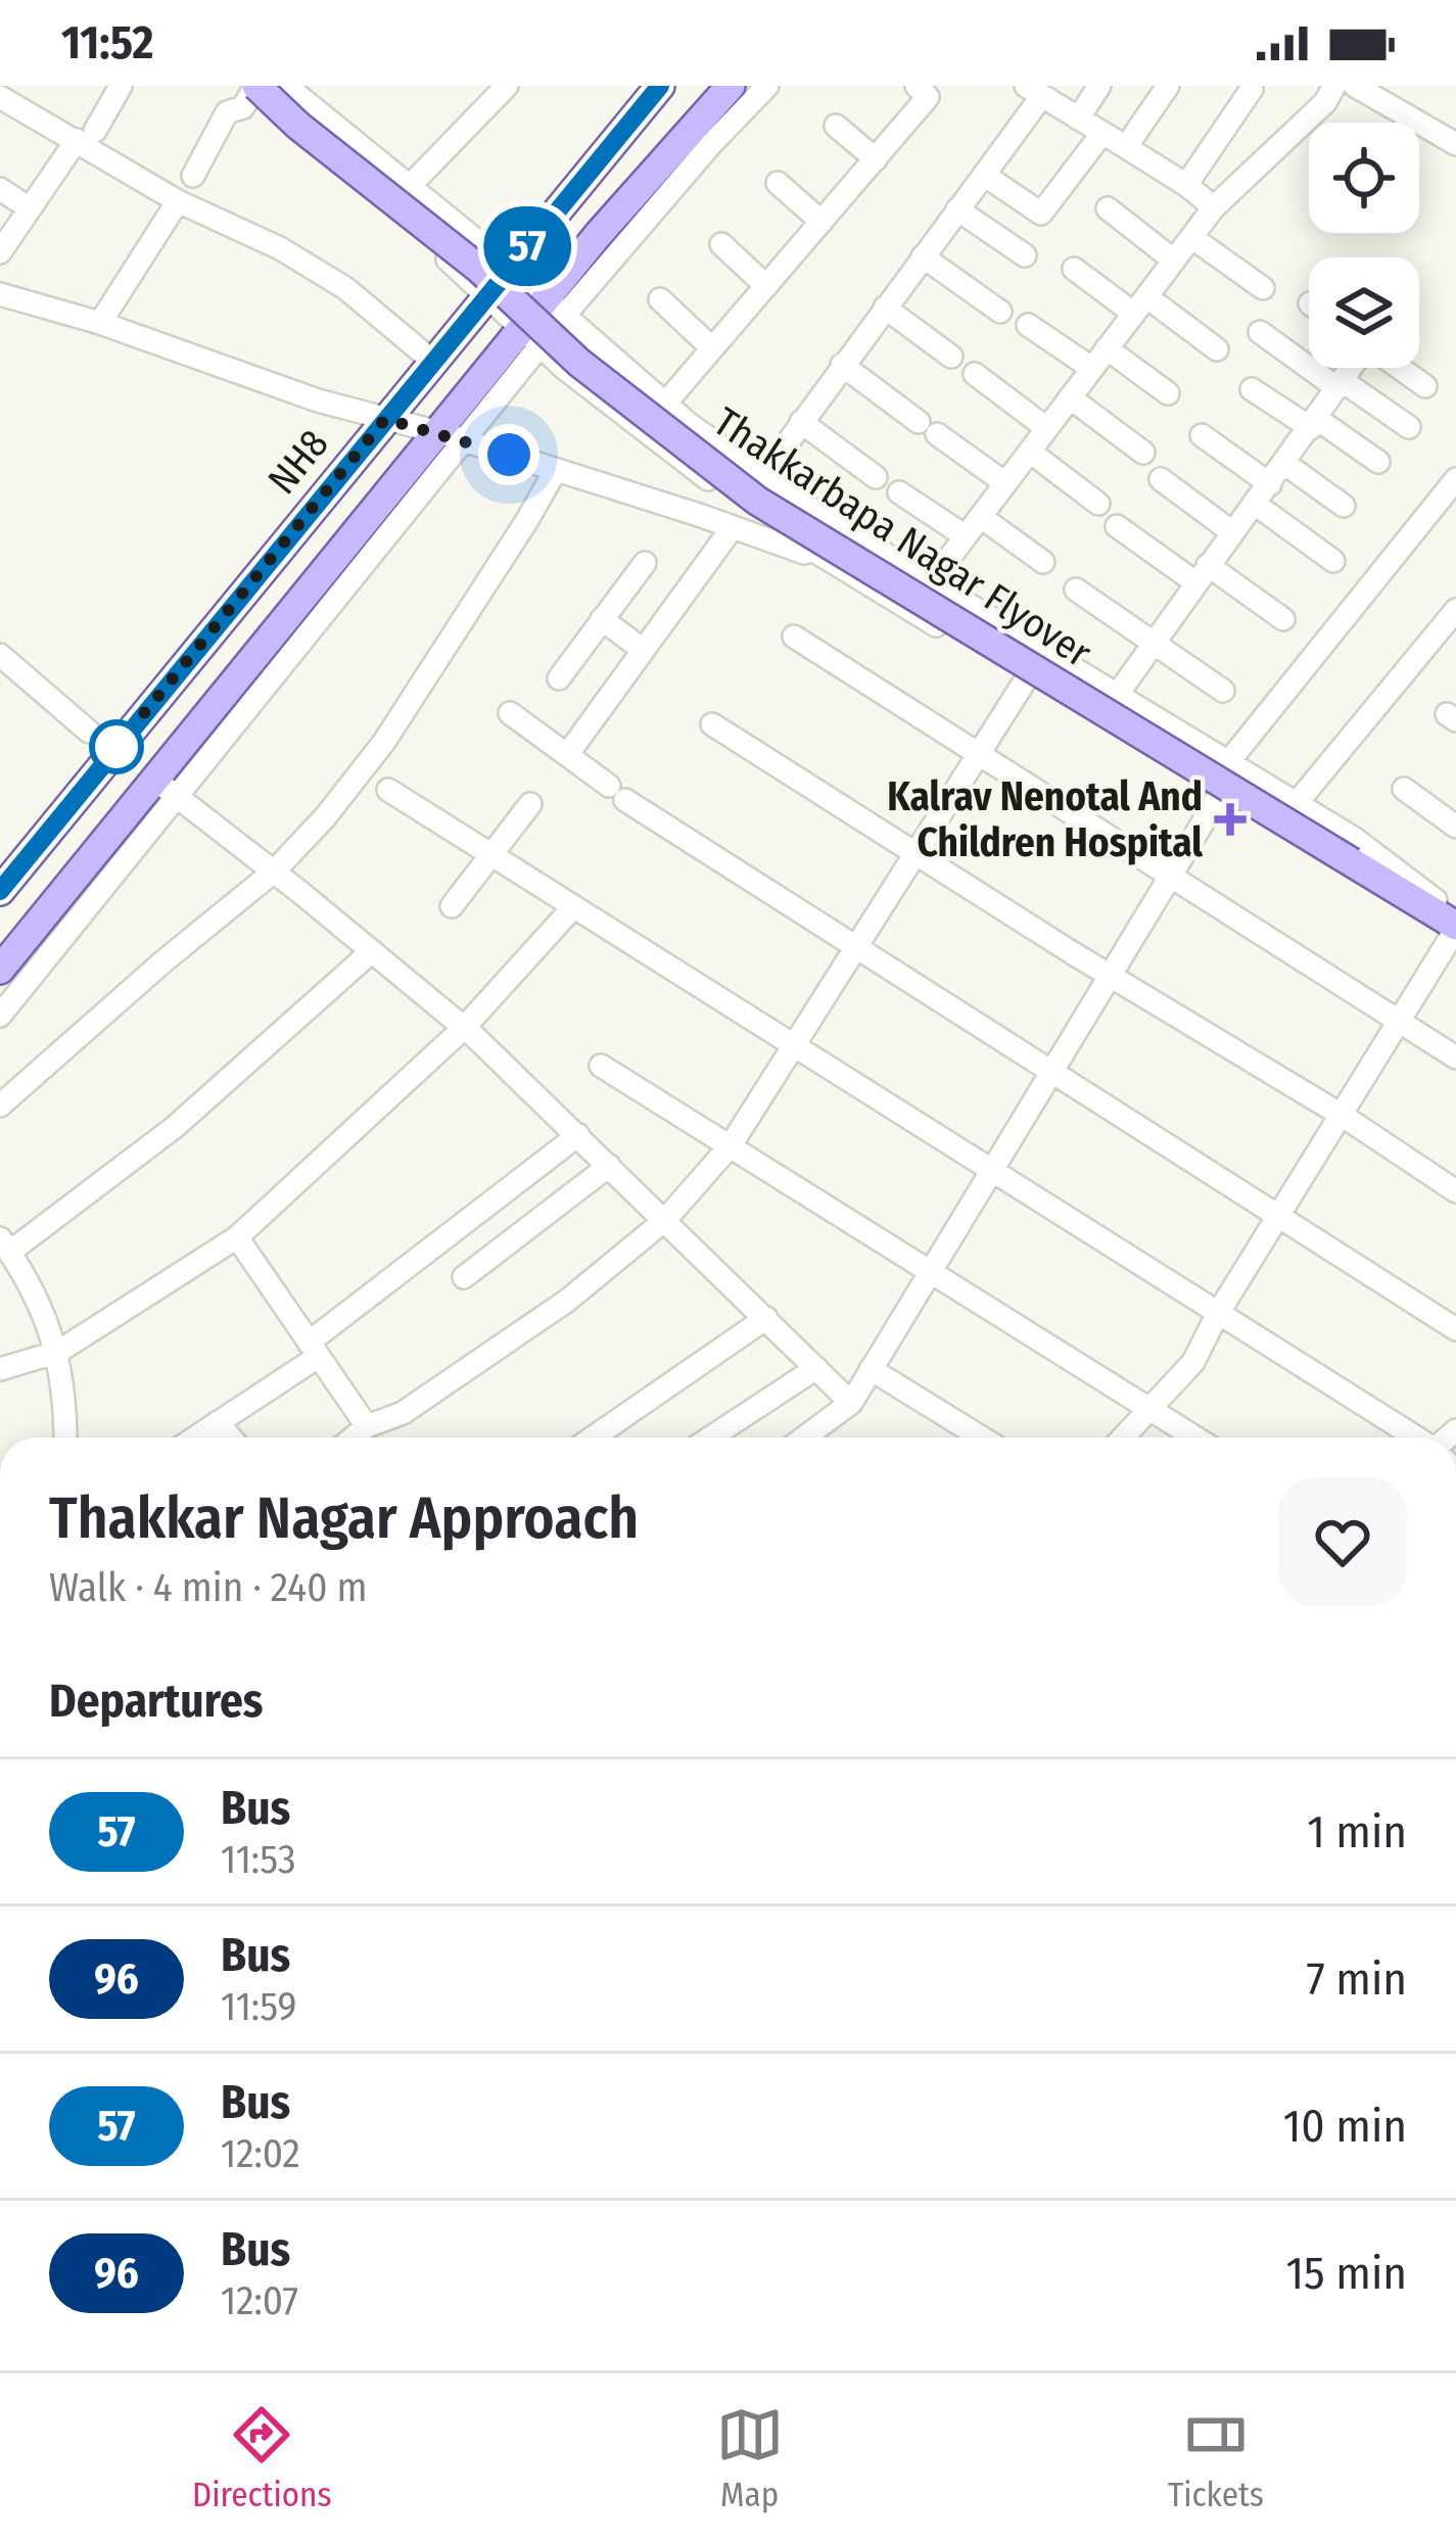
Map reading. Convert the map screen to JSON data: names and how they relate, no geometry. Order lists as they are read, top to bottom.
{
  "streets": {
    "main road": ["NH8", "Thakkarbapa Nagar Flyover"]
  },
  "places": {
    "health": ["Kalrav Nenotal And Children Hospital"]
  },
  "lines": ["bus line 57"],
  "page": {
    "status": "11:52",
    "on_map": "57",
    "heading": [
      ["Thakkar Nagar Approach", "Walk · 4 min · 240 m"],
      "Departures"
    ],
    "list": [
      {
        "mark": "57",
        "name": "Bus",
        "note": "11:53",
        "value": "1 min"
      },
      {
        "mark": "96",
        "name": "Bus",
        "note": "11:59",
        "value": "7 min"
      },
      {
        "mark": "57",
        "name": "Bus",
        "note": "12:02",
        "value": "10 min"
      },
      {
        "mark": "96",
        "name": "Bus",
        "note": "12:07",
        "value": "15 min"
      }
    ],
    "tabs": ["Directions", "Map", "Tickets"]
  }
}
